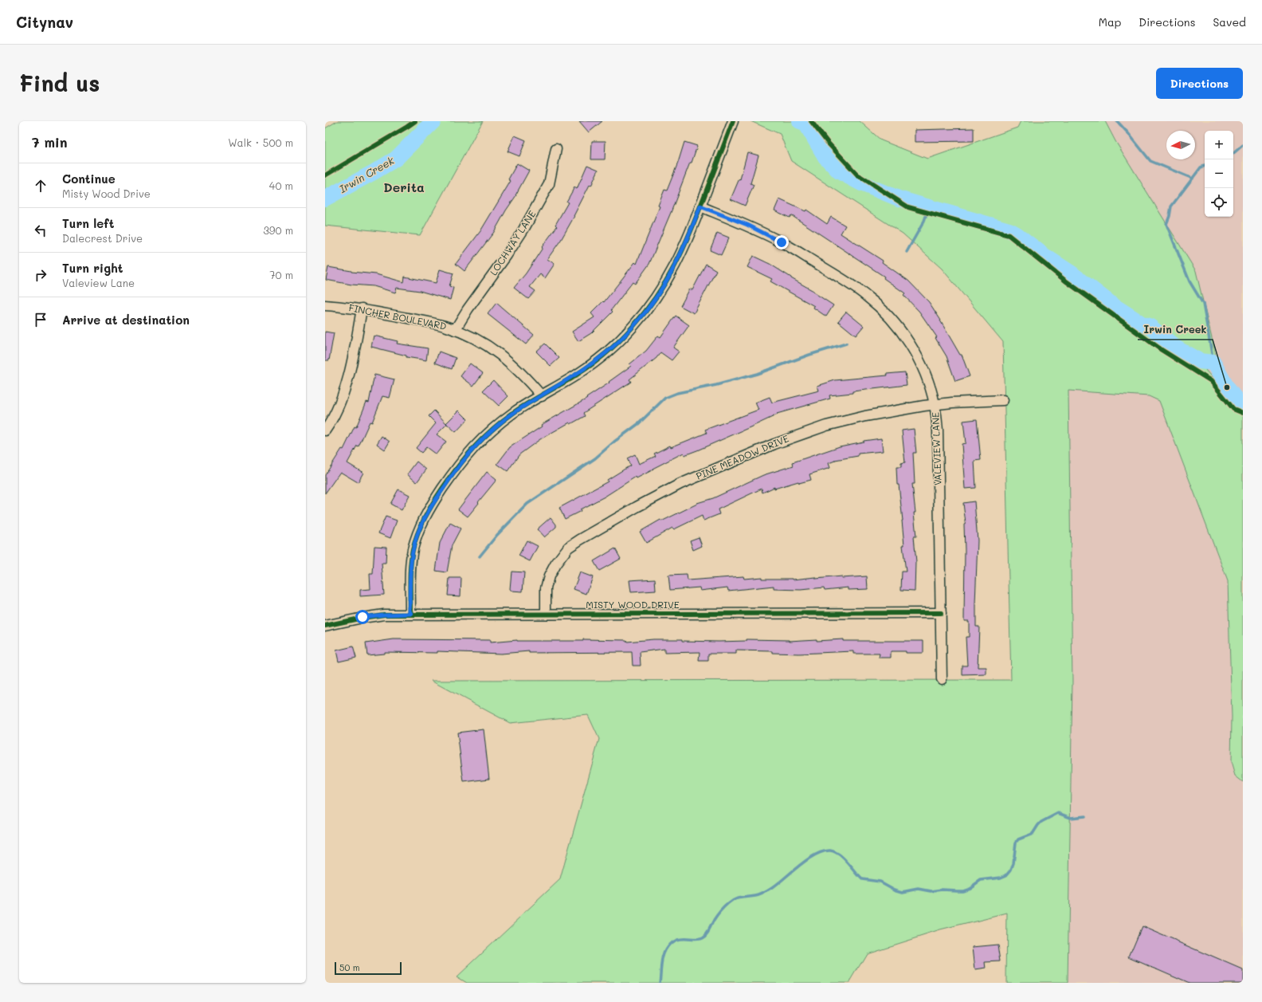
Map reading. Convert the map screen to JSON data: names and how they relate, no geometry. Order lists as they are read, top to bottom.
{
  "streets": {
    "street": [
      "LOCHWAY LANE",
      "FINCHER BOULEVARD",
      "VALEVIEW LANE",
      "PINE MEADOW DRIVE",
      "MISTY WOOD DRIVE"
    ]
  },
  "crossings": [
    ["LOCHWAY LANE", "FINCHER BOULEVARD"],
    ["VALEVIEW LANE", "PINE MEADOW DRIVE"],
    ["VALEVIEW LANE", "MISTY WOOD DRIVE"],
    ["PINE MEADOW DRIVE", "MISTY WOOD DRIVE"]
  ],
  "districts": ["Derita"],
  "water": ["Irwin Creek"],
  "places": ["Irwin Creek"],
  "scale_bar": "50 m",
  "north": "left",
  "page": {
    "header": "Citynav",
    "nav": ["Map", "Directions", "Saved"],
    "buttons": "Directions",
    "title": "Find us",
    "heading": ["7 min", "Walk · 500 m"],
    "map_buttons": ["+", "−"],
    "list": [
      ["Continue", "Misty Wood Drive", "40 m"],
      ["Turn left", "Dalecrest Drive", "390 m"],
      ["Turn right", "Valeview Lane", "70 m"],
      "Arrive at destination"
    ],
    "scale": "50 m"
  }
}
